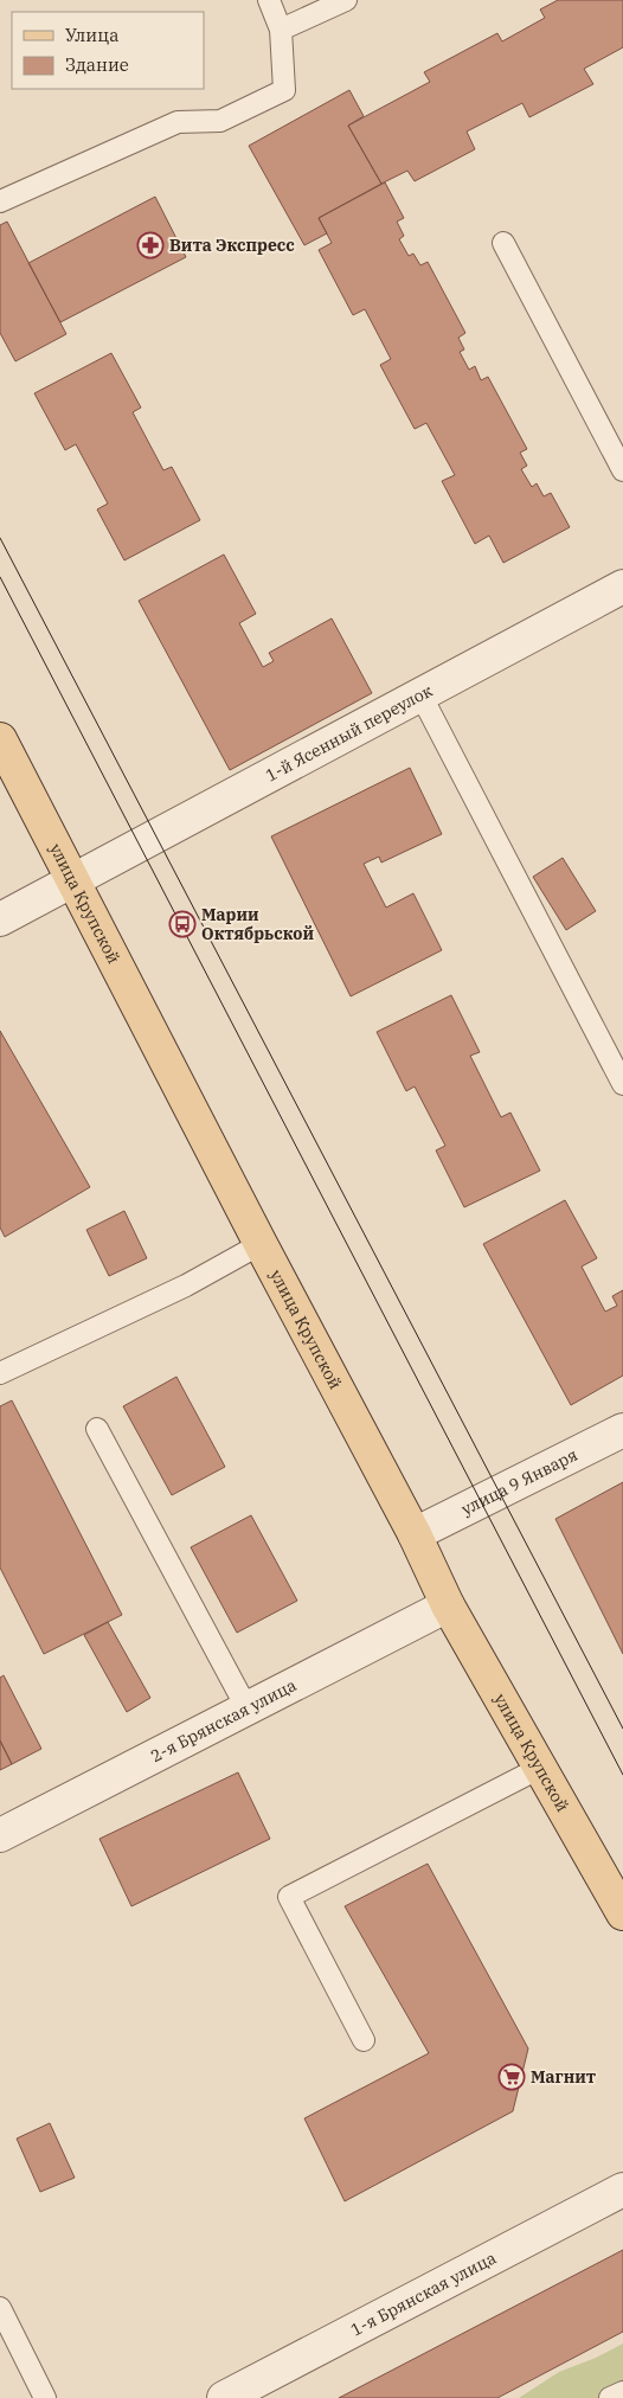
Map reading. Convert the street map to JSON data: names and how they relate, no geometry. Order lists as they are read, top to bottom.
{
  "streets": {
    "main road": ["улица Крупской"],
    "street": [
      "1-й Ясенный переулок",
      "улица 9 Января",
      "2-я Брянская улица",
      "1-я Брянская улица"
    ]
  },
  "crossings": [
    ["1-й Ясенный переулок", "улица Крупской"],
    ["улица Крупской", "улица 9 Января"],
    ["улица Крупской", "2-я Брянская улица"]
  ],
  "places": {
    "pharmacy": ["Вита Экспресс"],
    "bus stop": ["Марии Октябрьской"],
    "supermarket": ["Магнит"]
  },
  "legend": ["Улица", "Здание"]
}
